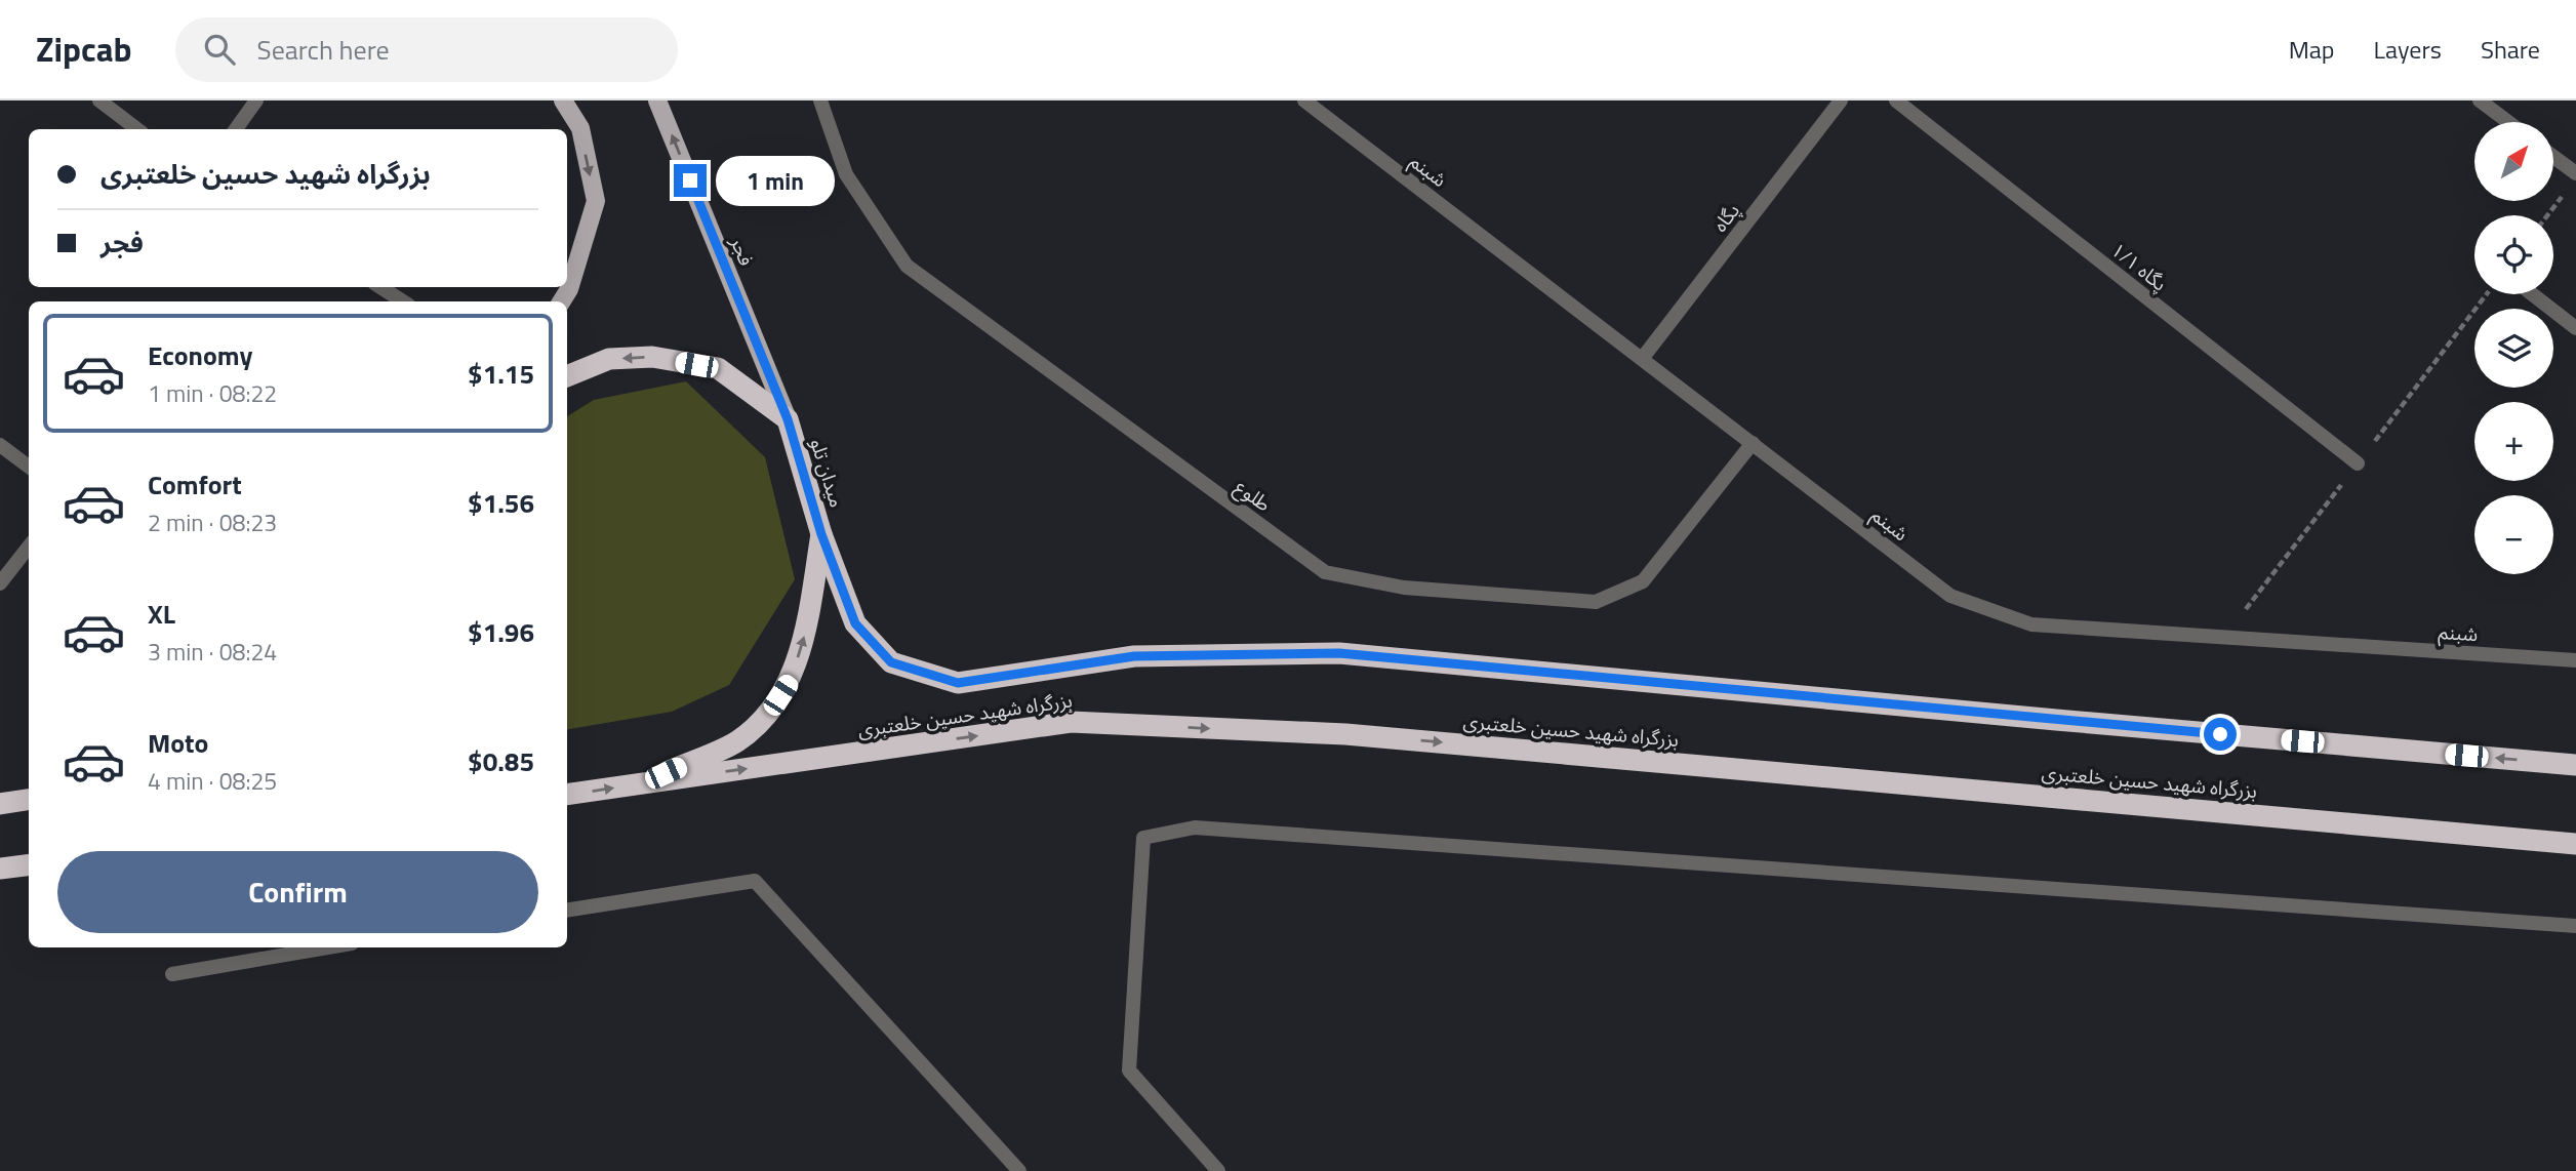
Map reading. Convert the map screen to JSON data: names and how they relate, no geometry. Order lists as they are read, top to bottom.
{
  "streets": {
    "highway": ["ميدان تلو", "بزرگراه شهید حسین خلعتبری"],
    "main road": ["فجر"],
    "street": [
      "شبنم",
      "پگاه",
      "پگاه ۱/۱",
      "طلوع"
    ]
  },
  "crossings": [
    ["شبنم", "پگاه"],
    ["شبنم", "طلوع"],
    ["فجر", "ميدان تلو"],
    ["ميدان تلو", "بزرگراه شهید حسین خلعتبری"]
  ],
  "one_way": ["فجر", "ميدان تلو"],
  "north": "top right",
  "page": {
    "header": "Zipcab",
    "search": "Search here",
    "nav": ["Map", "Layers", "Share"],
    "map_buttons": ["+", "−"],
    "banner": ["بزرگراه شهید حسین خلعتبری", "فجر"],
    "bubble": "1 min",
    "list": [
      {
        "name": "Economy",
        "note": "1 min · 08:22",
        "value": "$1.15"
      },
      {
        "name": "Comfort",
        "note": "2 min · 08:23",
        "value": "$1.56"
      },
      {
        "name": "XL",
        "note": "3 min · 08:24",
        "value": "$1.96"
      },
      {
        "name": "Moto",
        "note": "4 min · 08:25",
        "value": "$0.85"
      }
    ],
    "buttons": "Confirm"
  }
}
